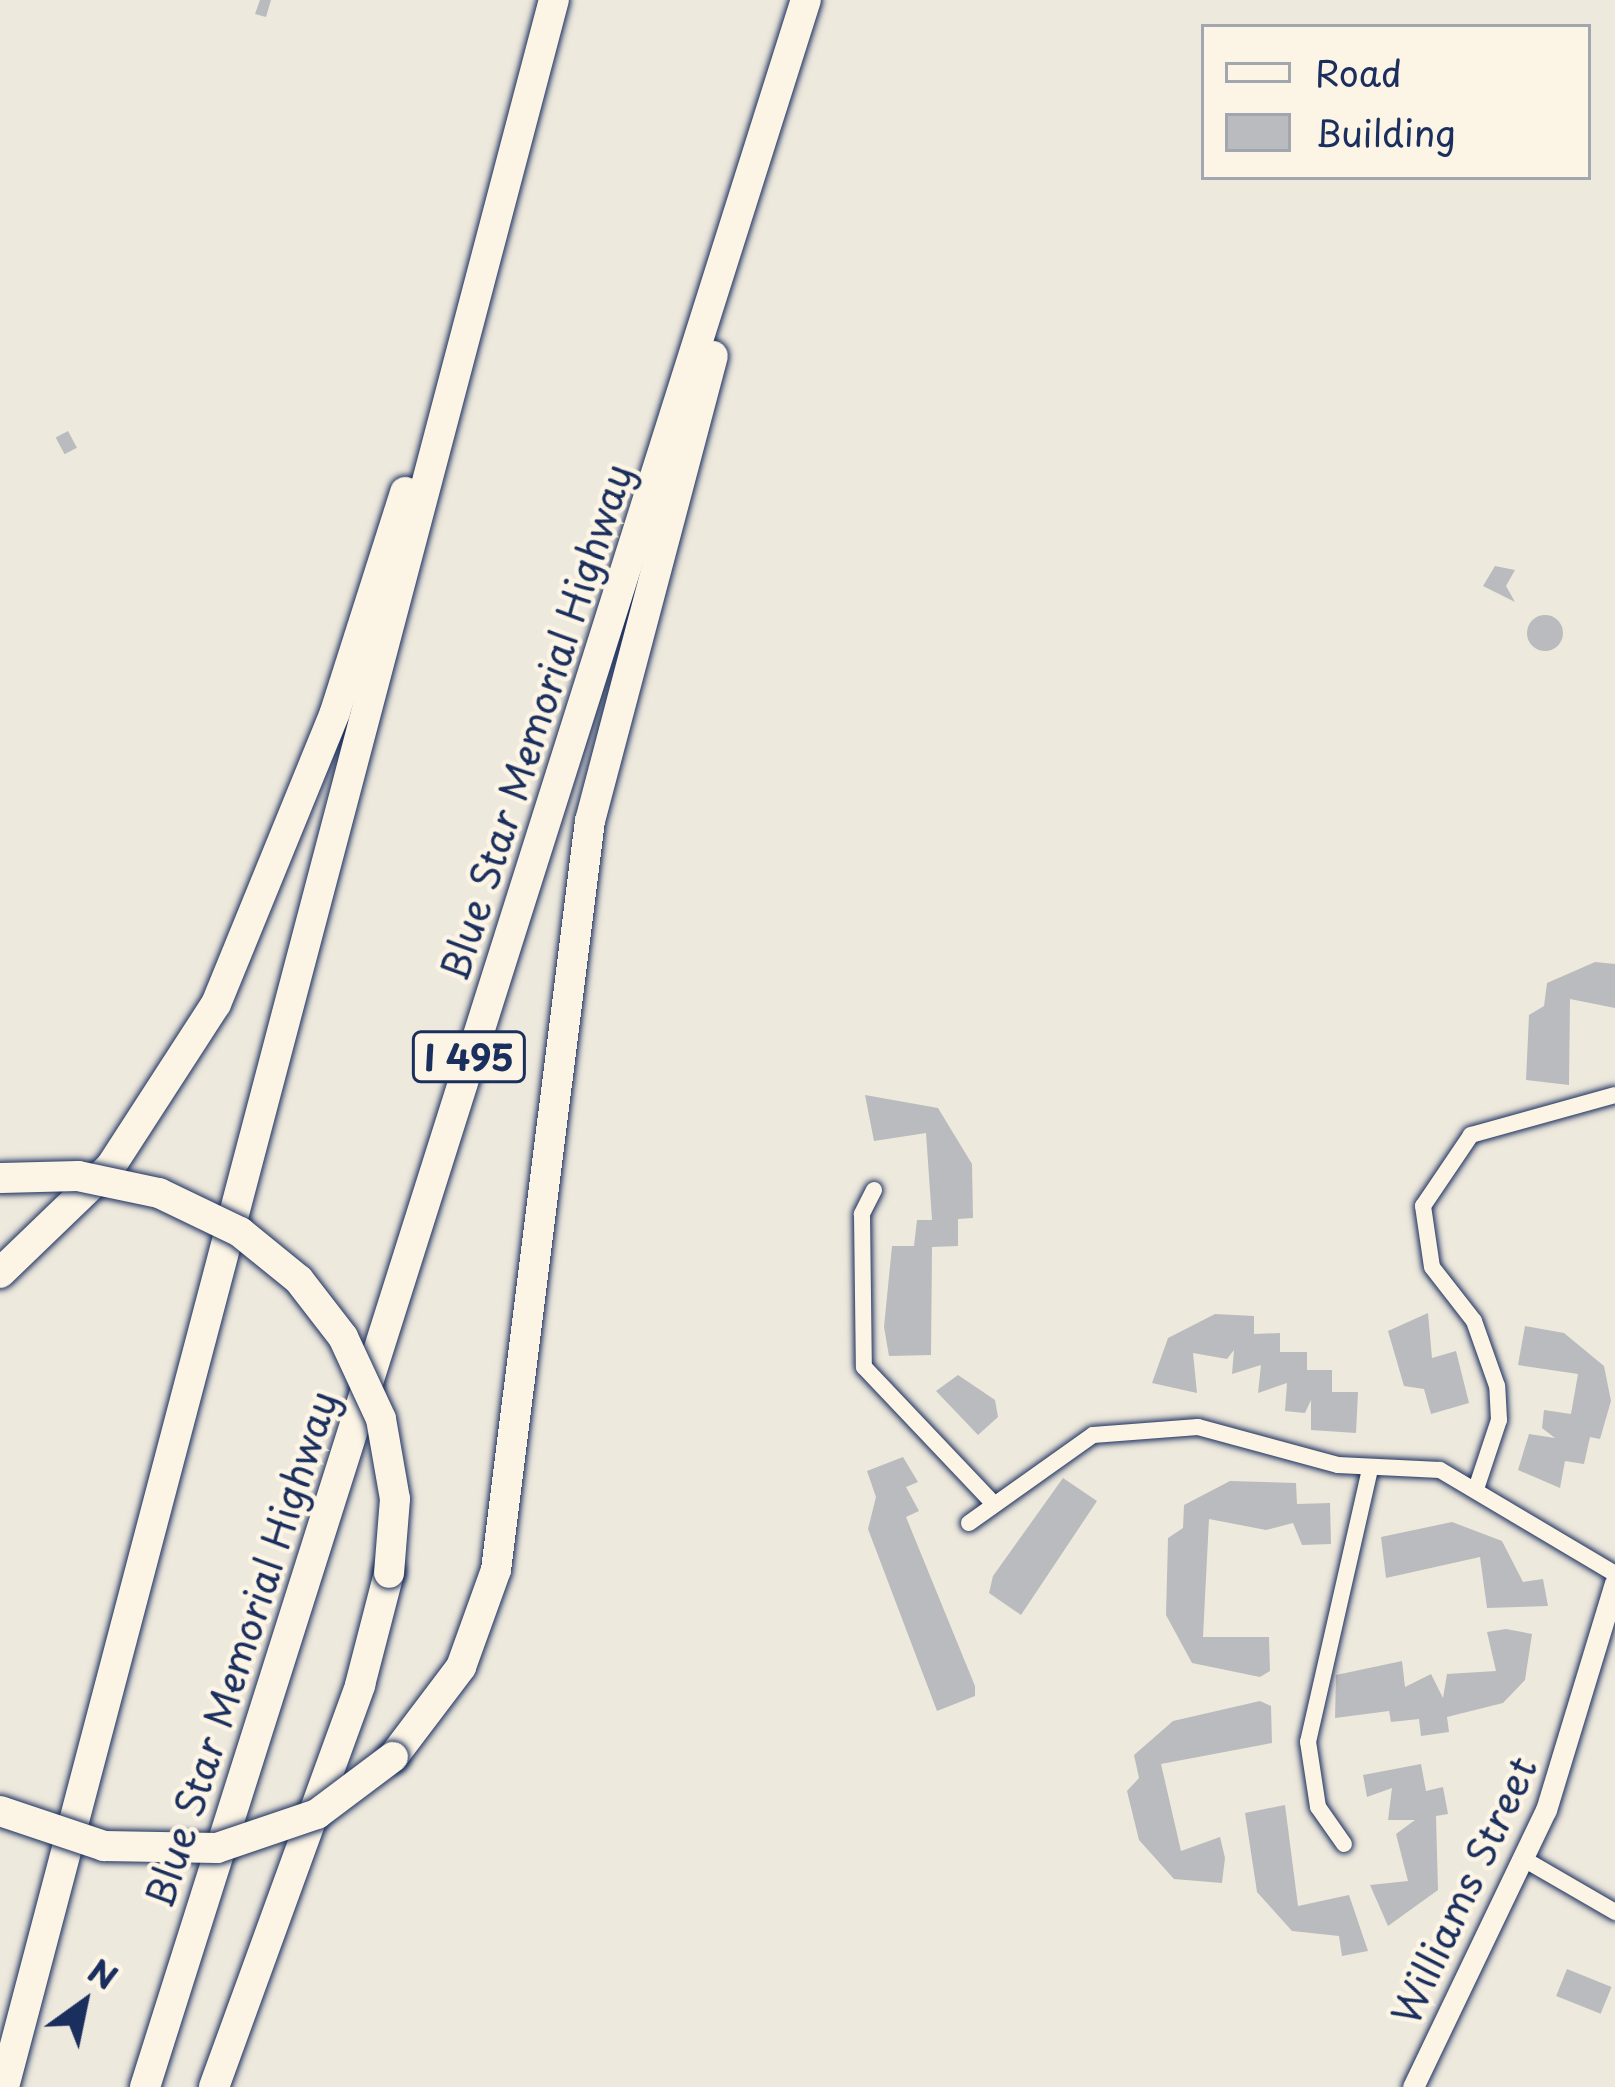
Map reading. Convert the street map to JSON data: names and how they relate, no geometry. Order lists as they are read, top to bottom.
{
  "streets": {
    "highway": ["Blue Star Memorial Highway", "I 495"],
    "street": ["Williams Street"]
  },
  "legend": ["Road", "Building"],
  "north": "top right"
}
